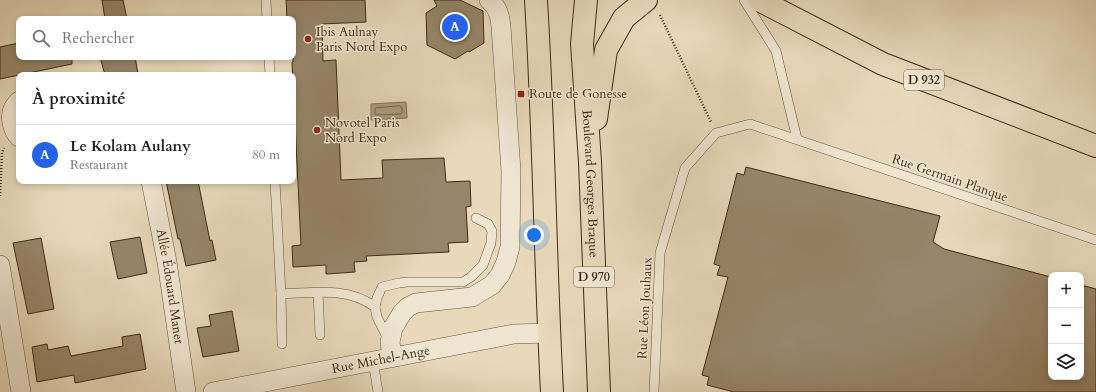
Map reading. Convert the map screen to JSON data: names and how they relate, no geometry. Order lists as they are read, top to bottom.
{
  "streets": {
    "main road": ["D 932", "Boulevard Georges Braque", "D 970"],
    "street": ["Allée Édouard Manet", "Rue Michel-Ange"],
    "lane": ["Rue Germain Planque", "Rue Léon Jouhaux"]
  },
  "places": {
    "other": ["Ibis Aulnay Paris Nord Expo", "Novotel Paris Nord Expo"],
    "transit": ["Route de Gonesse"]
  },
  "page": {
    "pins": "A",
    "search": "Rechercher",
    "heading": "À proximité",
    "list": [
      {
        "mark": "A",
        "name": "Le Kolam Aulany",
        "note": "Restaurant",
        "value": "80 m"
      }
    ],
    "map_buttons": ["+", "−"]
  }
}
